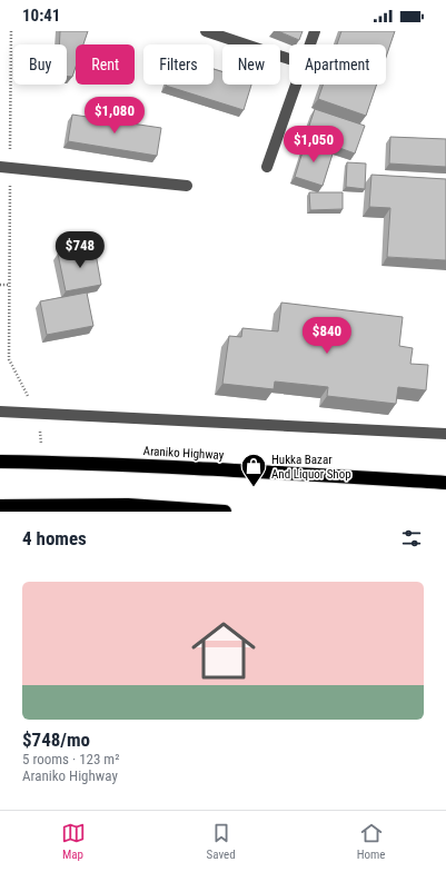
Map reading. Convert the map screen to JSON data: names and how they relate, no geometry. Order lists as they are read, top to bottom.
{
  "streets": {
    "highway": ["Araniko Highway"]
  },
  "places": {
    "shop": ["Hukka Bazar And Liquor Shop"]
  },
  "page": {
    "status": "10:41",
    "chip": [
      "Buy",
      "Rent",
      "Filters",
      "New",
      "Apartment"
    ],
    "price": [
      "$1,080",
      "$1,050",
      "$748",
      "$840"
    ],
    "heading": "4 homes",
    "list": [
      {
        "name": "$748/mo",
        "note": "5 rooms · 123 m² · Araniko Highway"
      }
    ],
    "tabs": ["Map", "Saved", "Home"]
  }
}
